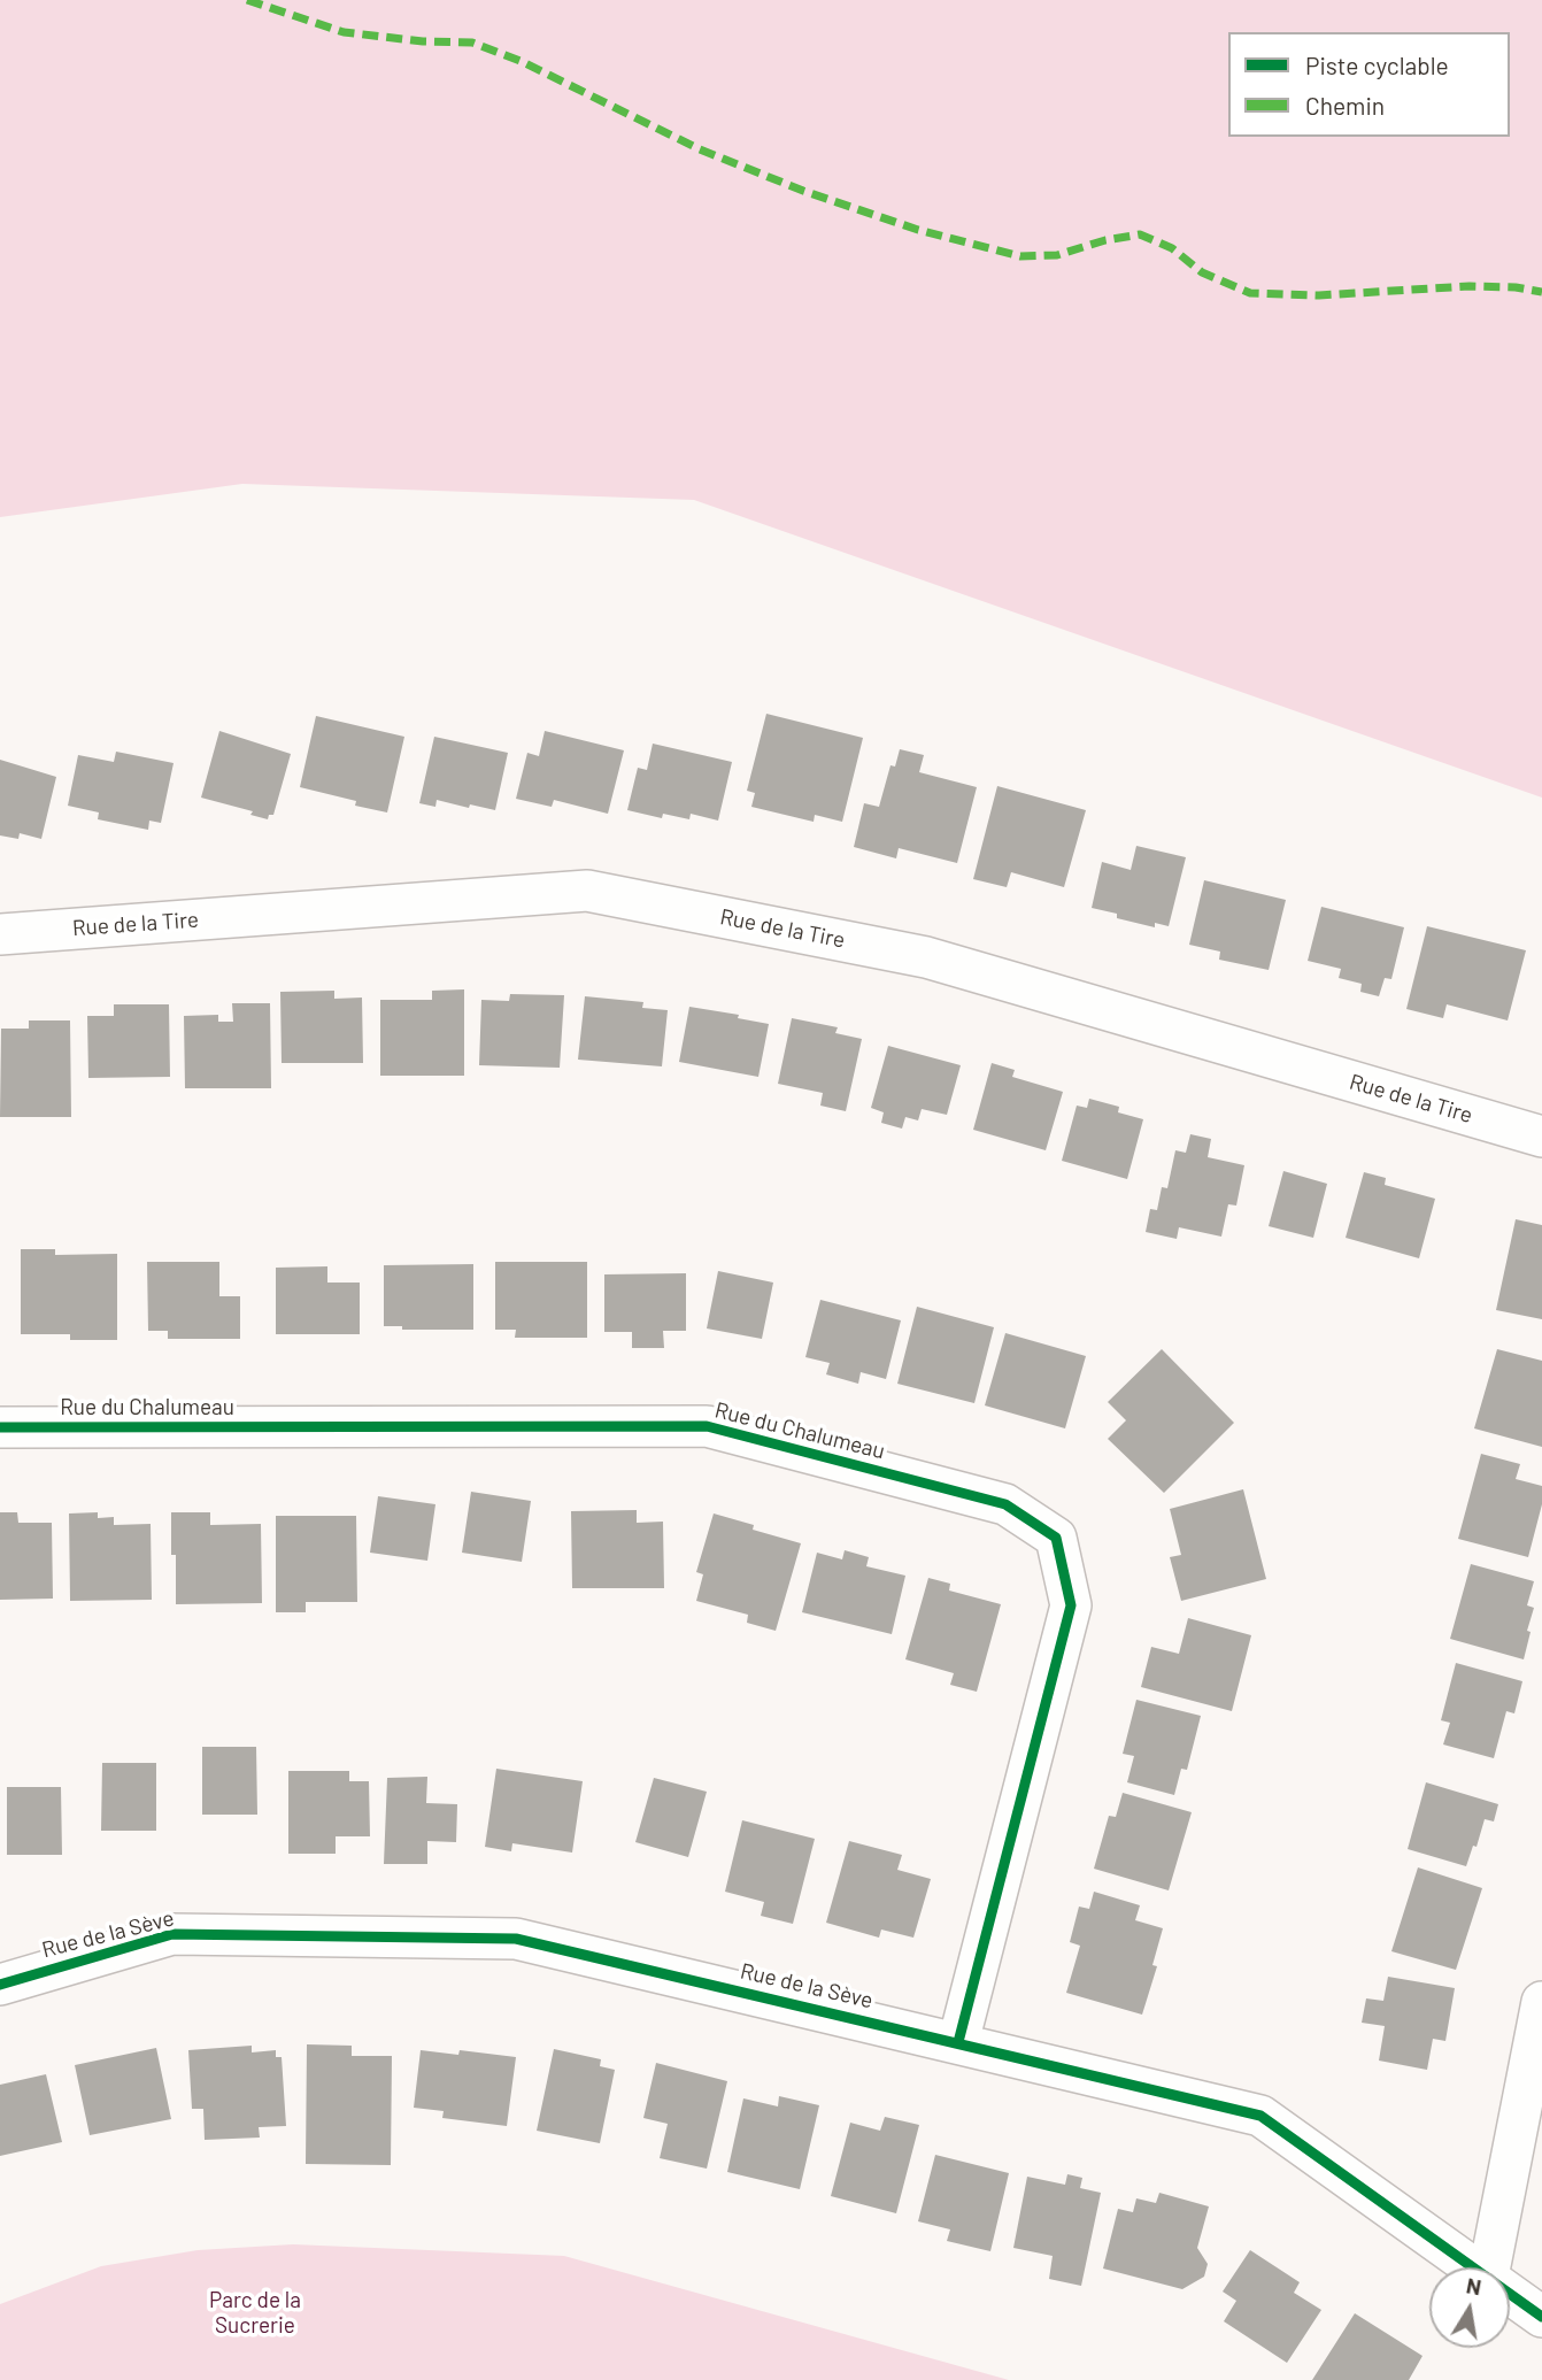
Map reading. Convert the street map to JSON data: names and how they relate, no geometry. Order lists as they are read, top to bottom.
{
  "streets": {
    "street": ["Rue de la Tire", "Rue du Chalumeau", "Rue de la Sève"]
  },
  "crossings": [
    ["Rue du Chalumeau", "Rue de la Sève"]
  ],
  "parks": ["Parc de la Sucrerie"],
  "legend": ["Piste cyclable", "Chemin"],
  "north": "top"
}
